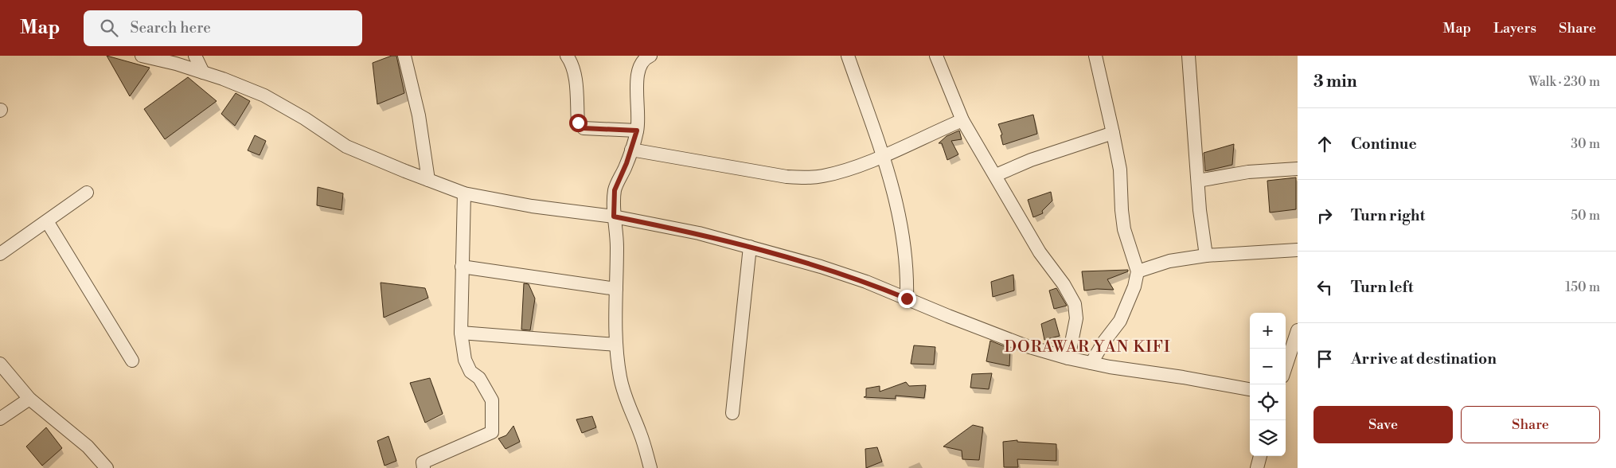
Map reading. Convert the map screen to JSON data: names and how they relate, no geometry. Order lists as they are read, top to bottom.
{
  "districts": ["DORAWAR YAN KIFI"],
  "page": {
    "header": "Map",
    "search": "Search here",
    "nav": ["Map", "Layers", "Share"],
    "heading": ["3 min", "Walk · 230 m"],
    "list": [
      ["Continue", "30 m"],
      ["Turn right", "50 m"],
      ["Turn left", "150 m"],
      "Arrive at destination"
    ],
    "map_buttons": ["+", "−"],
    "buttons": ["Save", "Share"]
  }
}
